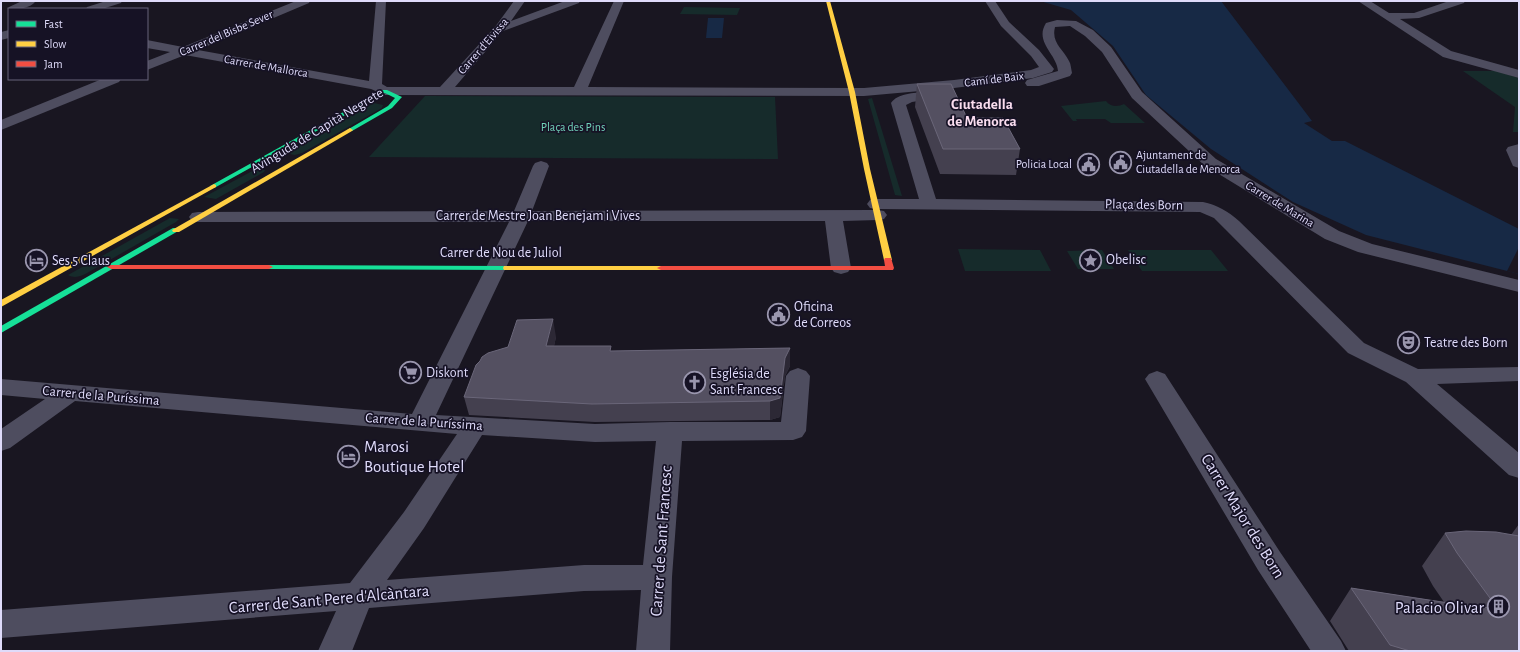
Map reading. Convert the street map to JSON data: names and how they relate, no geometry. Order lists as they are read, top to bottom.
{
  "streets": {
    "street": [
      "Carrer del Bisbe Sever",
      "Carrer d'Eivissa",
      "Carrer de Mallorca",
      "Camí de Baix",
      "Avinguda de Capità Negrete",
      "Carrer de Marina",
      "Plaça des Born",
      "Carrer de Mestre Joan Benejam i Vives",
      "Carrer de Nou de Juliol",
      "Carrer de la Puríssima",
      "Carrer Major des Born",
      "Carrer de Sant Francesc",
      "Carrer de Sant Pere d'Alcàntara"
    ]
  },
  "crossings": [
    ["Carrer del Bisbe Sever", "Carrer de Mallorca"],
    ["Carrer de Mallorca", "Avinguda de Capità Negrete"],
    ["Avinguda de Capità Negrete", "Carrer de Mestre Joan Benejam i Vives"],
    ["Avinguda de Capità Negrete", "Carrer de Nou de Juliol"],
    ["Carrer de Marina", "Plaça des Born"],
    ["Plaça des Born", "Carrer de Mestre Joan Benejam i Vives"],
    ["Plaça des Born", "Carrer de Nou de Juliol"],
    ["Carrer de Mestre Joan Benejam i Vives", "Carrer de Nou de Juliol"],
    ["Carrer de la Puríssima", "Carrer de Sant Francesc"],
    ["Carrer de Sant Francesc", "Carrer de Sant Pere d'Alcàntara"]
  ],
  "districts": ["Ciutadella de Menorca"],
  "parks": ["Plaça des Pins"],
  "places": {
    "public building": ["Ajuntament de Ciutadella de Menorca", "Policia Local", "Oficina de Correos"],
    "place": ["Obelisc"],
    "hotel": ["Ses 5 Claus", "Marosi Boutique Hotel"],
    "theatre": ["Teatre des Born"],
    "supermarket": ["Diskont"],
    "church": ["Església de Sant Francesc"],
    "building": ["Palacio Olivar"]
  },
  "legend": ["Fast", "Slow", "Jam"]
}
